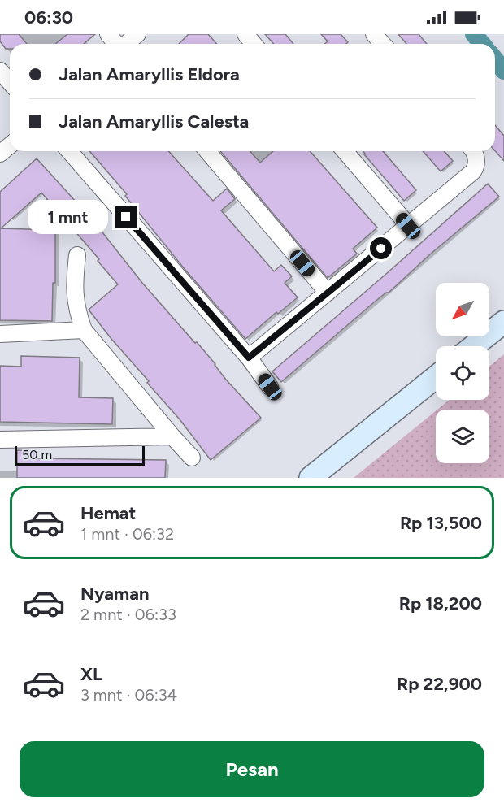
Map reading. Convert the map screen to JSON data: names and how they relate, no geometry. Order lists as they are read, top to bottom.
{
  "scale_bar": "50 m",
  "north": "bottom left",
  "page": {
    "status": "06:30",
    "banner": ["Jalan Amaryllis Eldora", "Jalan Amaryllis Calesta"],
    "bubble": "1 mnt",
    "scale": "50 m",
    "list": [
      {
        "name": "Hemat",
        "note": "1 mnt · 06:32",
        "value": "Rp 13,500"
      },
      {
        "name": "Nyaman",
        "note": "2 mnt · 06:33",
        "value": "Rp 18,200"
      },
      {
        "name": "XL",
        "note": "3 mnt · 06:34",
        "value": "Rp 22,900"
      }
    ],
    "buttons": "Pesan"
  }
}
